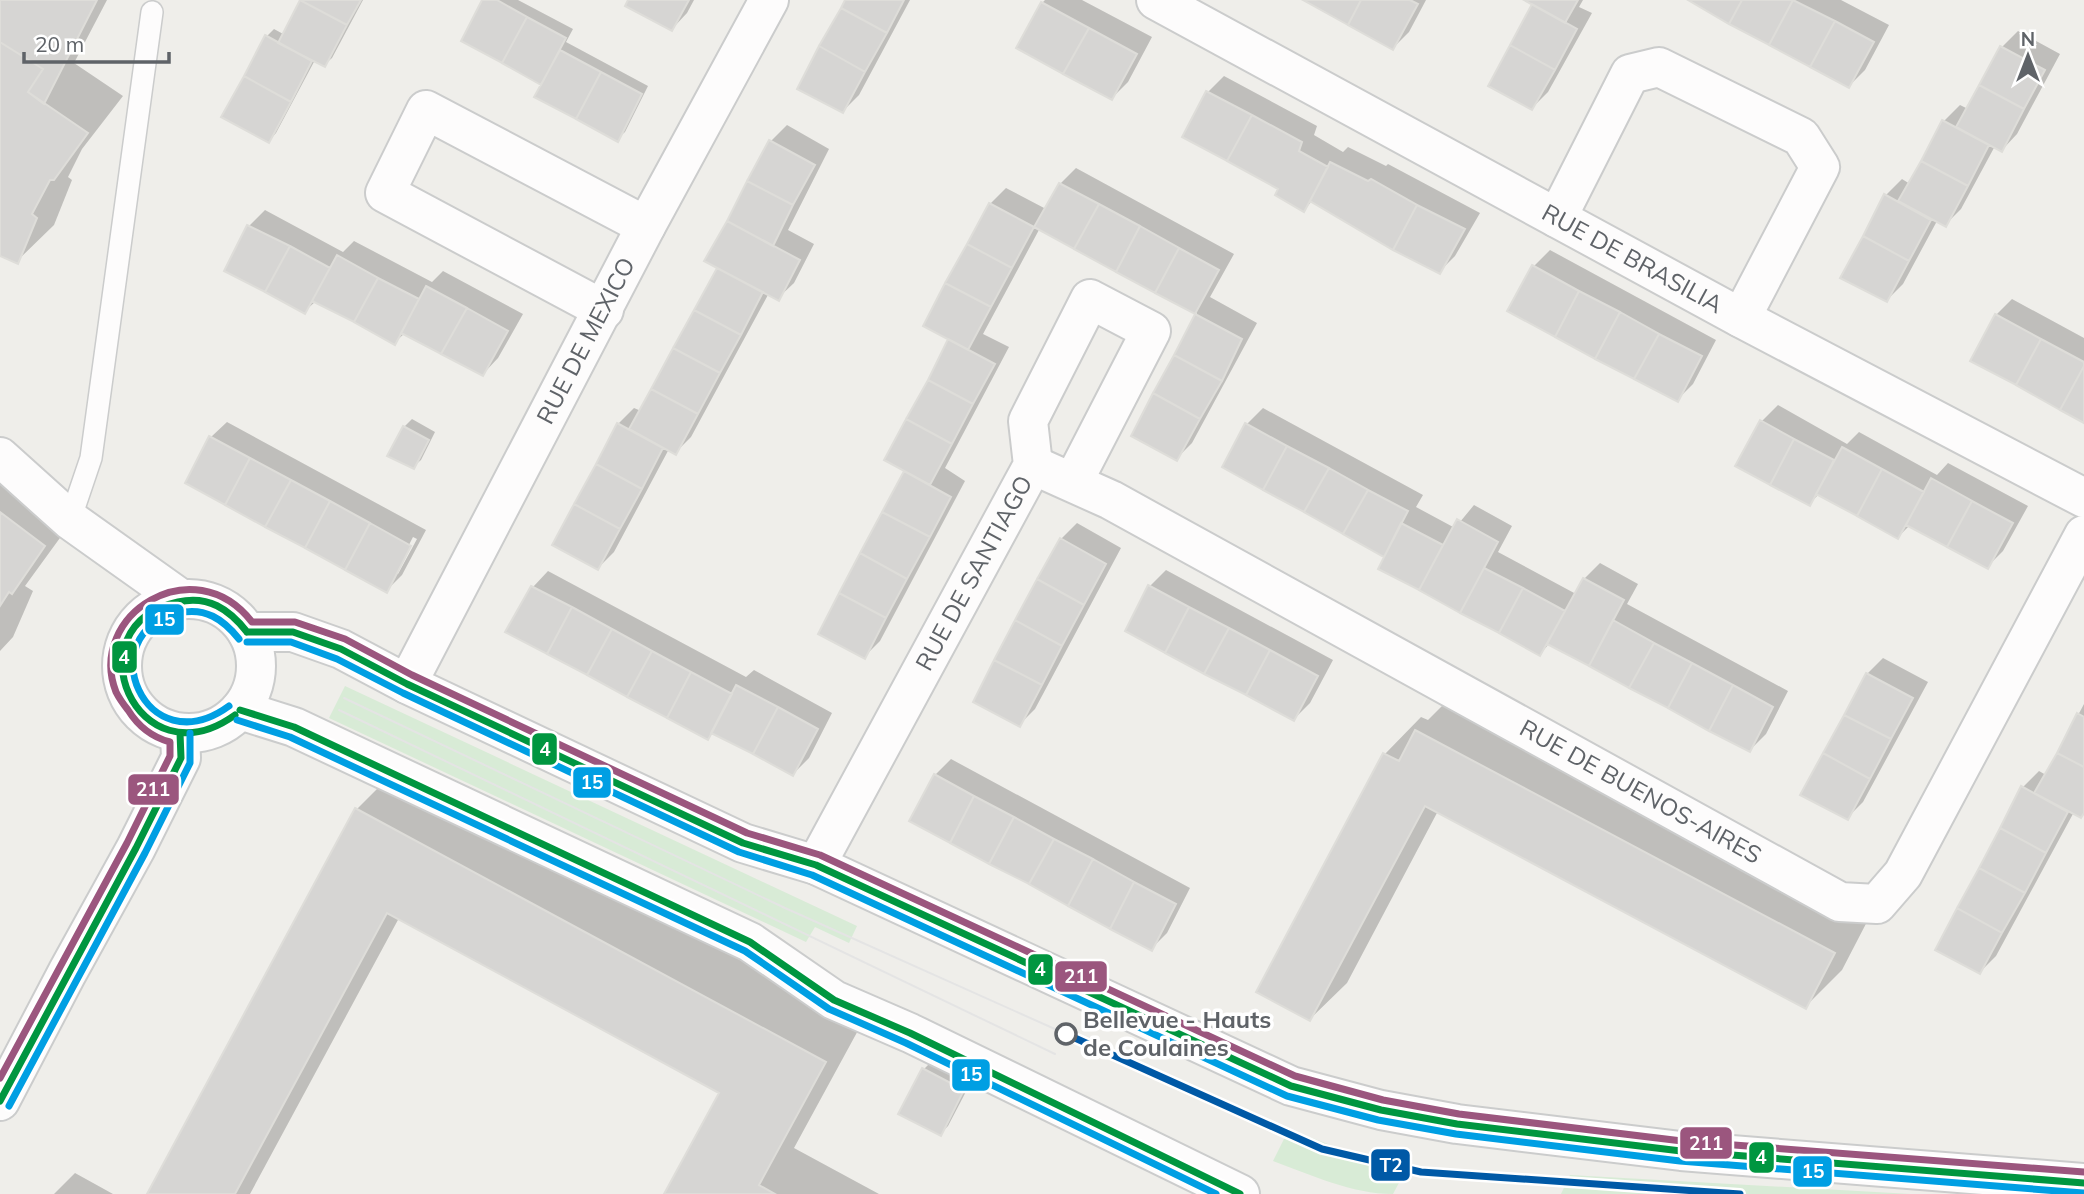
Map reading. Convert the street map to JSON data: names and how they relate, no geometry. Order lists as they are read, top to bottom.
{
  "streets": {
    "street": [
      "RUE DE BRASILIA",
      "RUE DE MEXICO",
      "RUE DE SANTIAGO",
      "RUE DE BUENOS-AIRES"
    ]
  },
  "crossings": [
    ["RUE DE SANTIAGO", "RUE DE BUENOS-AIRES"]
  ],
  "places": ["Bellevue - Hauts de Coulaines"],
  "lines": [
    "transit line 211",
    "transit line 4",
    "transit line 15",
    "transit line T2"
  ],
  "scale_bar": "20 m",
  "north": "top"
}
